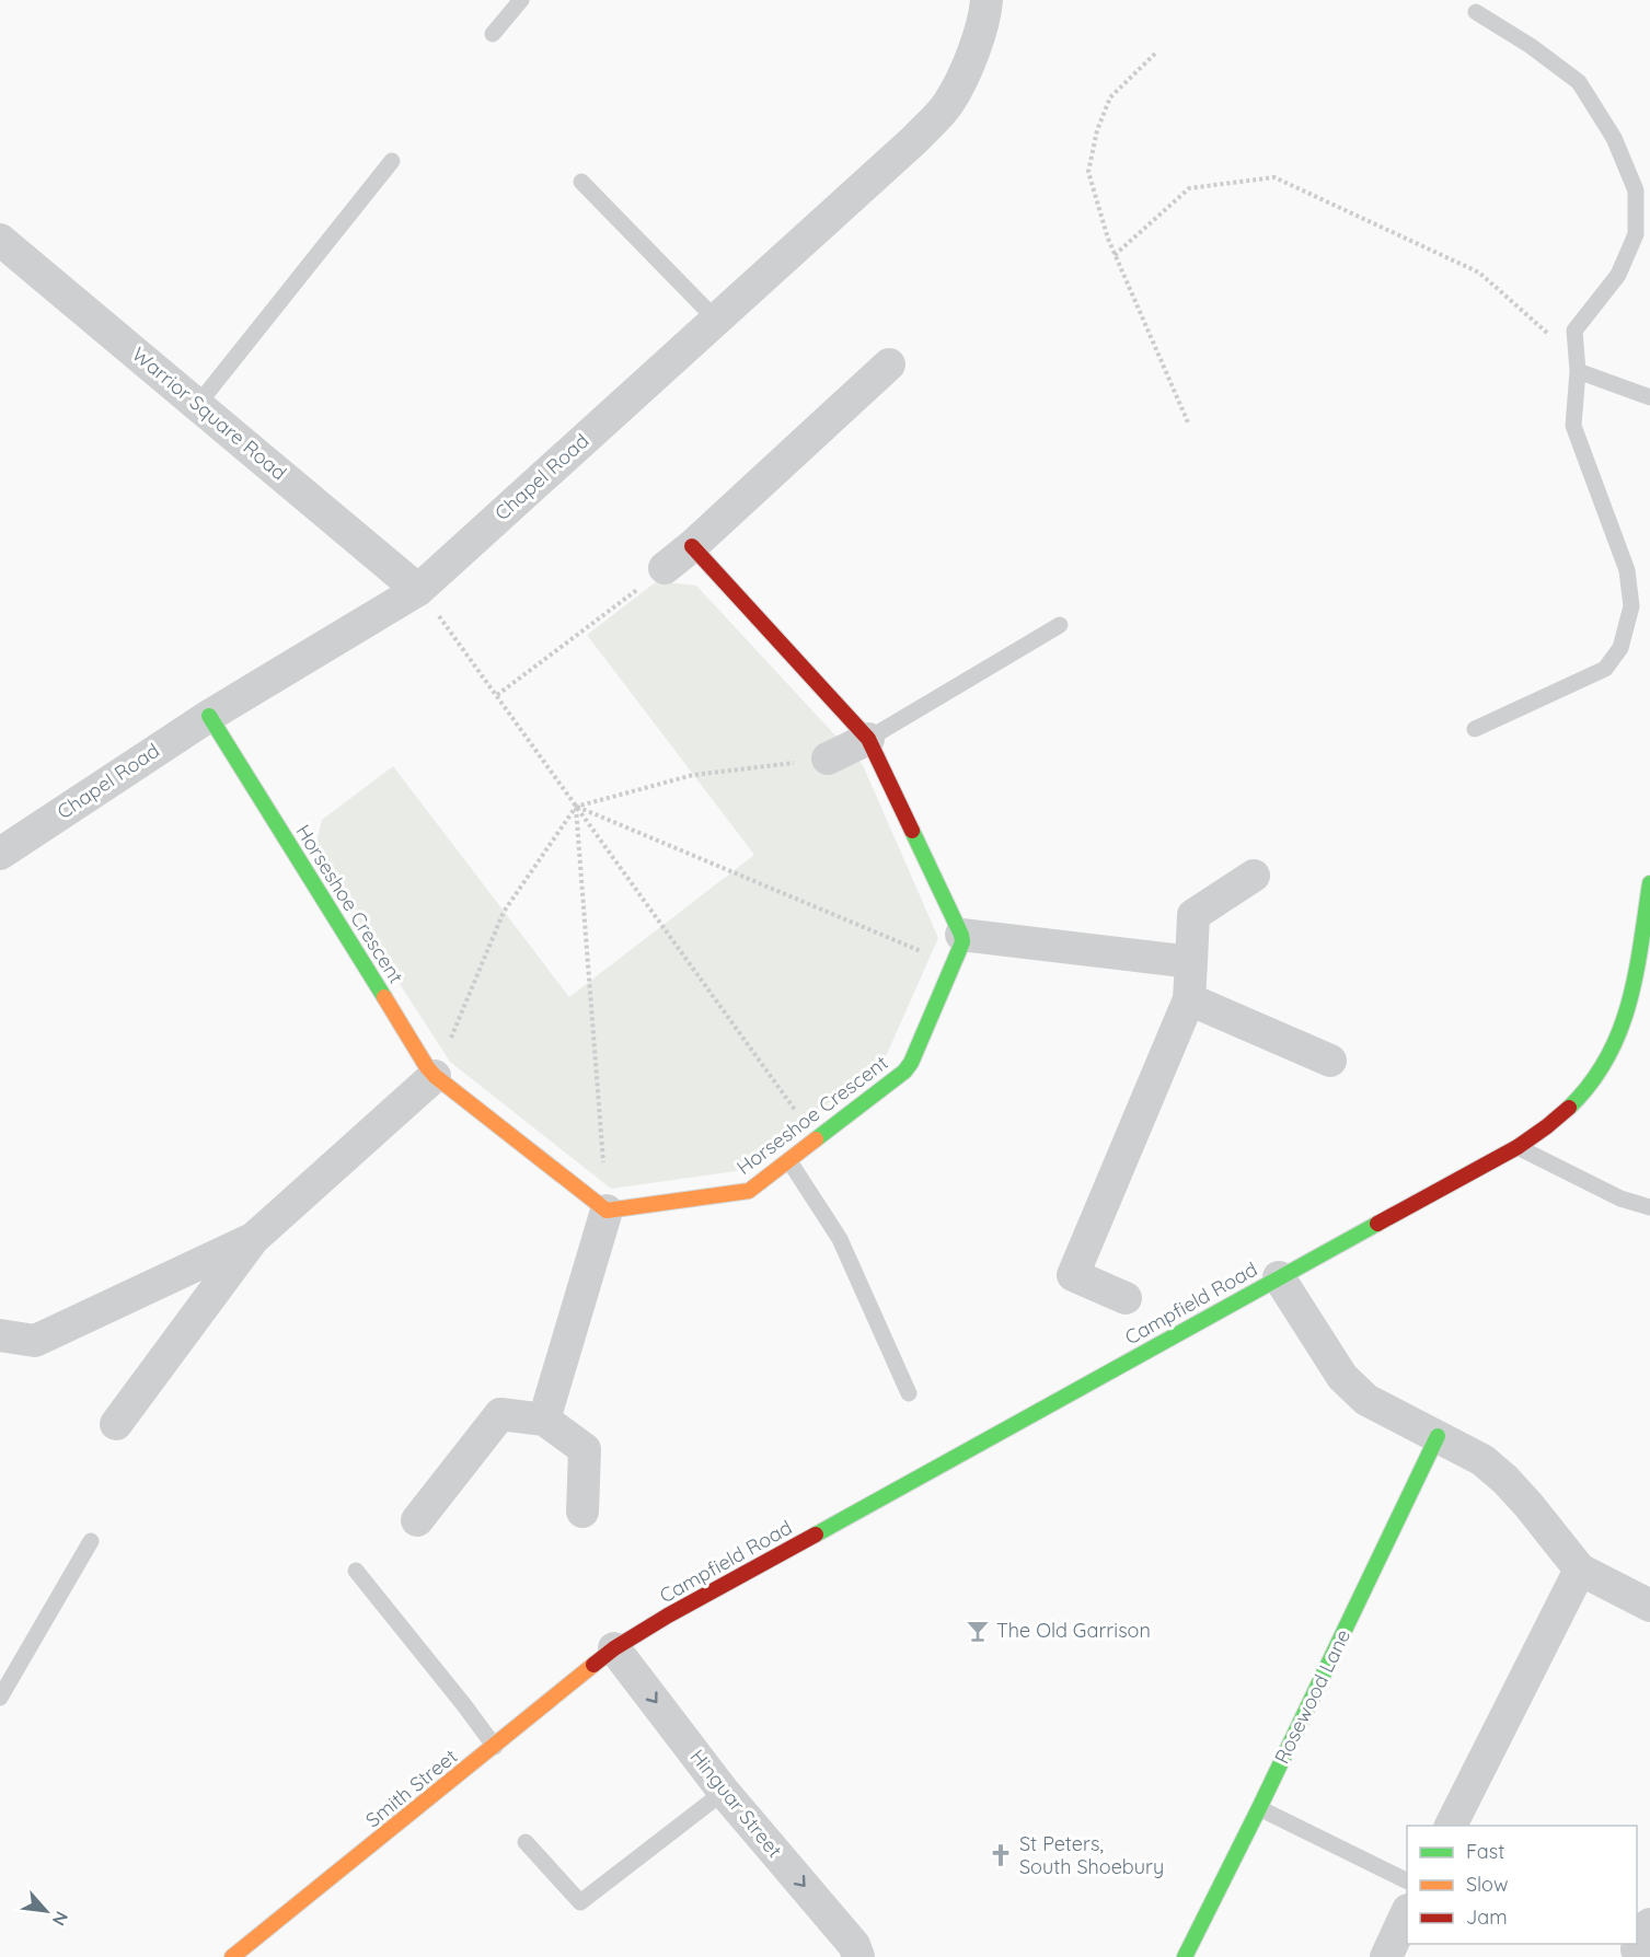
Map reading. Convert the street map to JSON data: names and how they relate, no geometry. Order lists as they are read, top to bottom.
{
  "streets": {
    "street": [
      "Warrior Square Road",
      "Chapel Road",
      "Horseshoe Crescent",
      "Campfield Road",
      "Rosewood Lane",
      "Smith Street",
      "Hinguar Street"
    ]
  },
  "crossings": [
    ["Warrior Square Road", "Chapel Road"],
    ["Chapel Road", "Horseshoe Crescent"],
    ["Campfield Road", "Smith Street"],
    ["Campfield Road", "Hinguar Street"],
    ["Smith Street", "Hinguar Street"]
  ],
  "one_way": ["Hinguar Street"],
  "places": {
    "bar": ["The Old Garrison"],
    "church": ["St Peters, South Shoebury"]
  },
  "legend": ["Fast", "Slow", "Jam"],
  "north": "bottom right"
}
